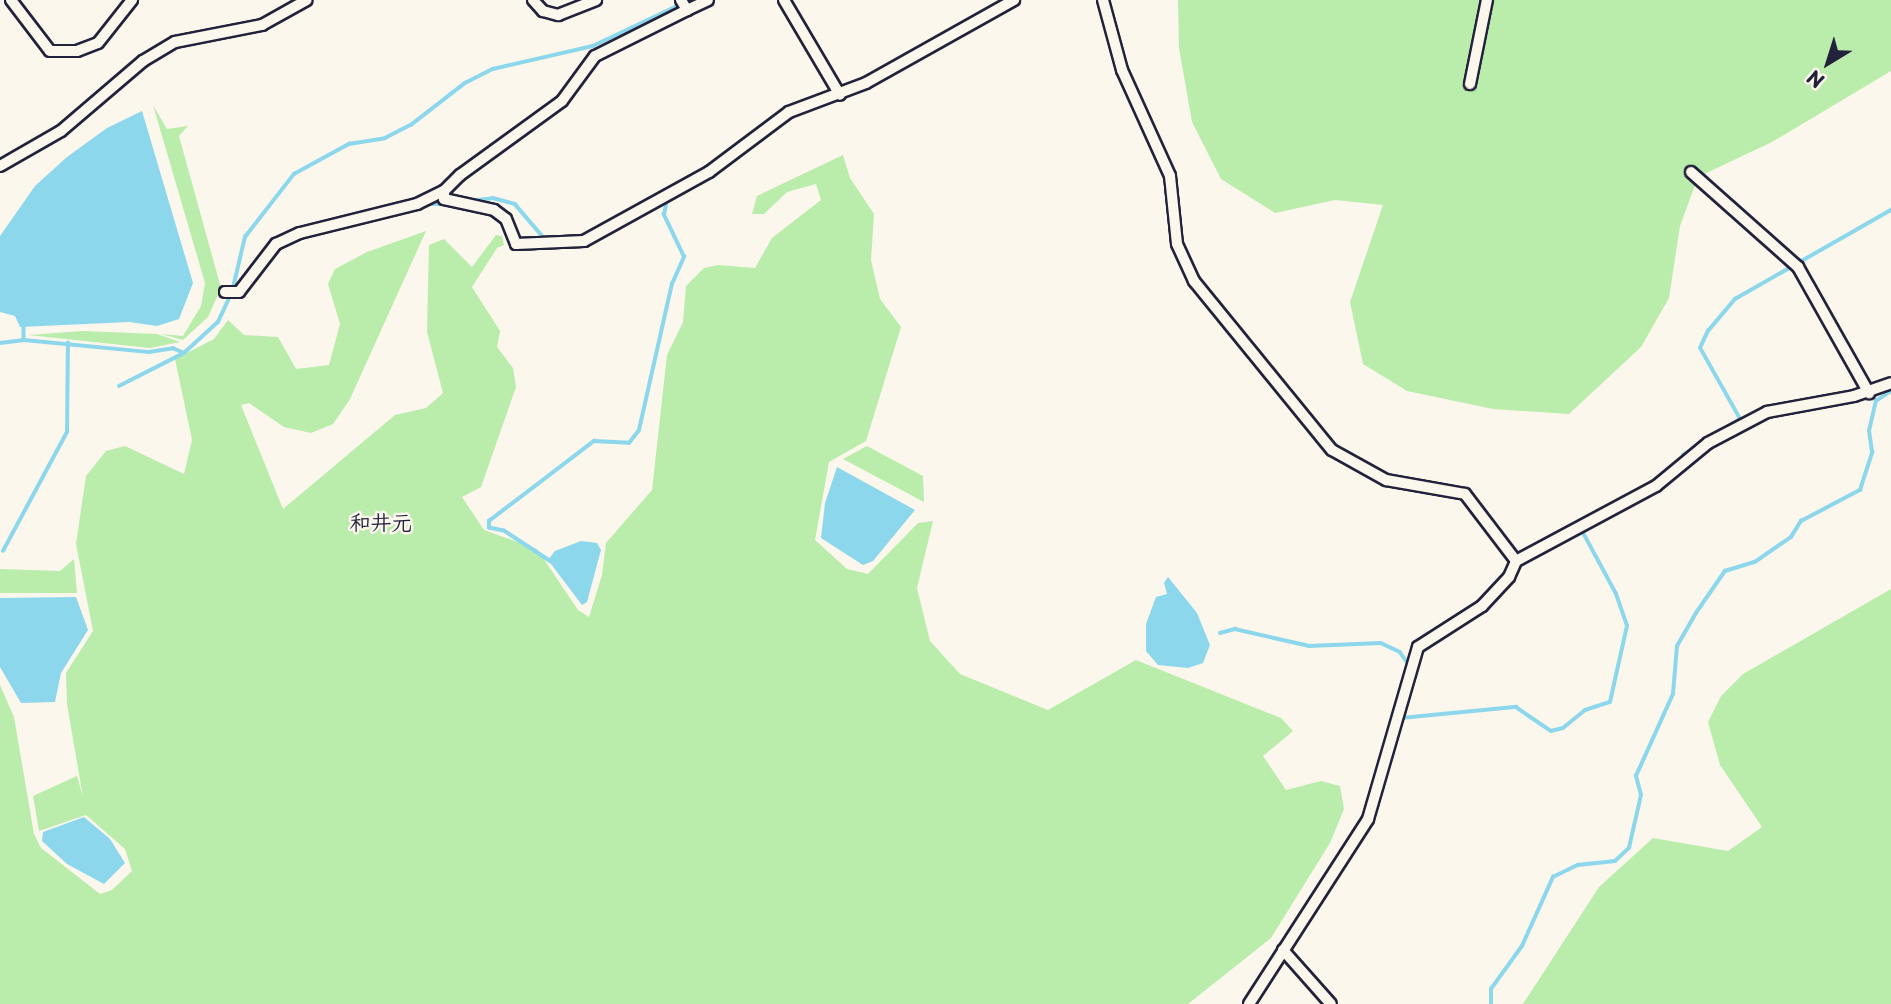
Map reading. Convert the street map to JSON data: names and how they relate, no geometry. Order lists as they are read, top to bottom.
{
  "districts": ["和井元"],
  "north": "bottom left"
}
